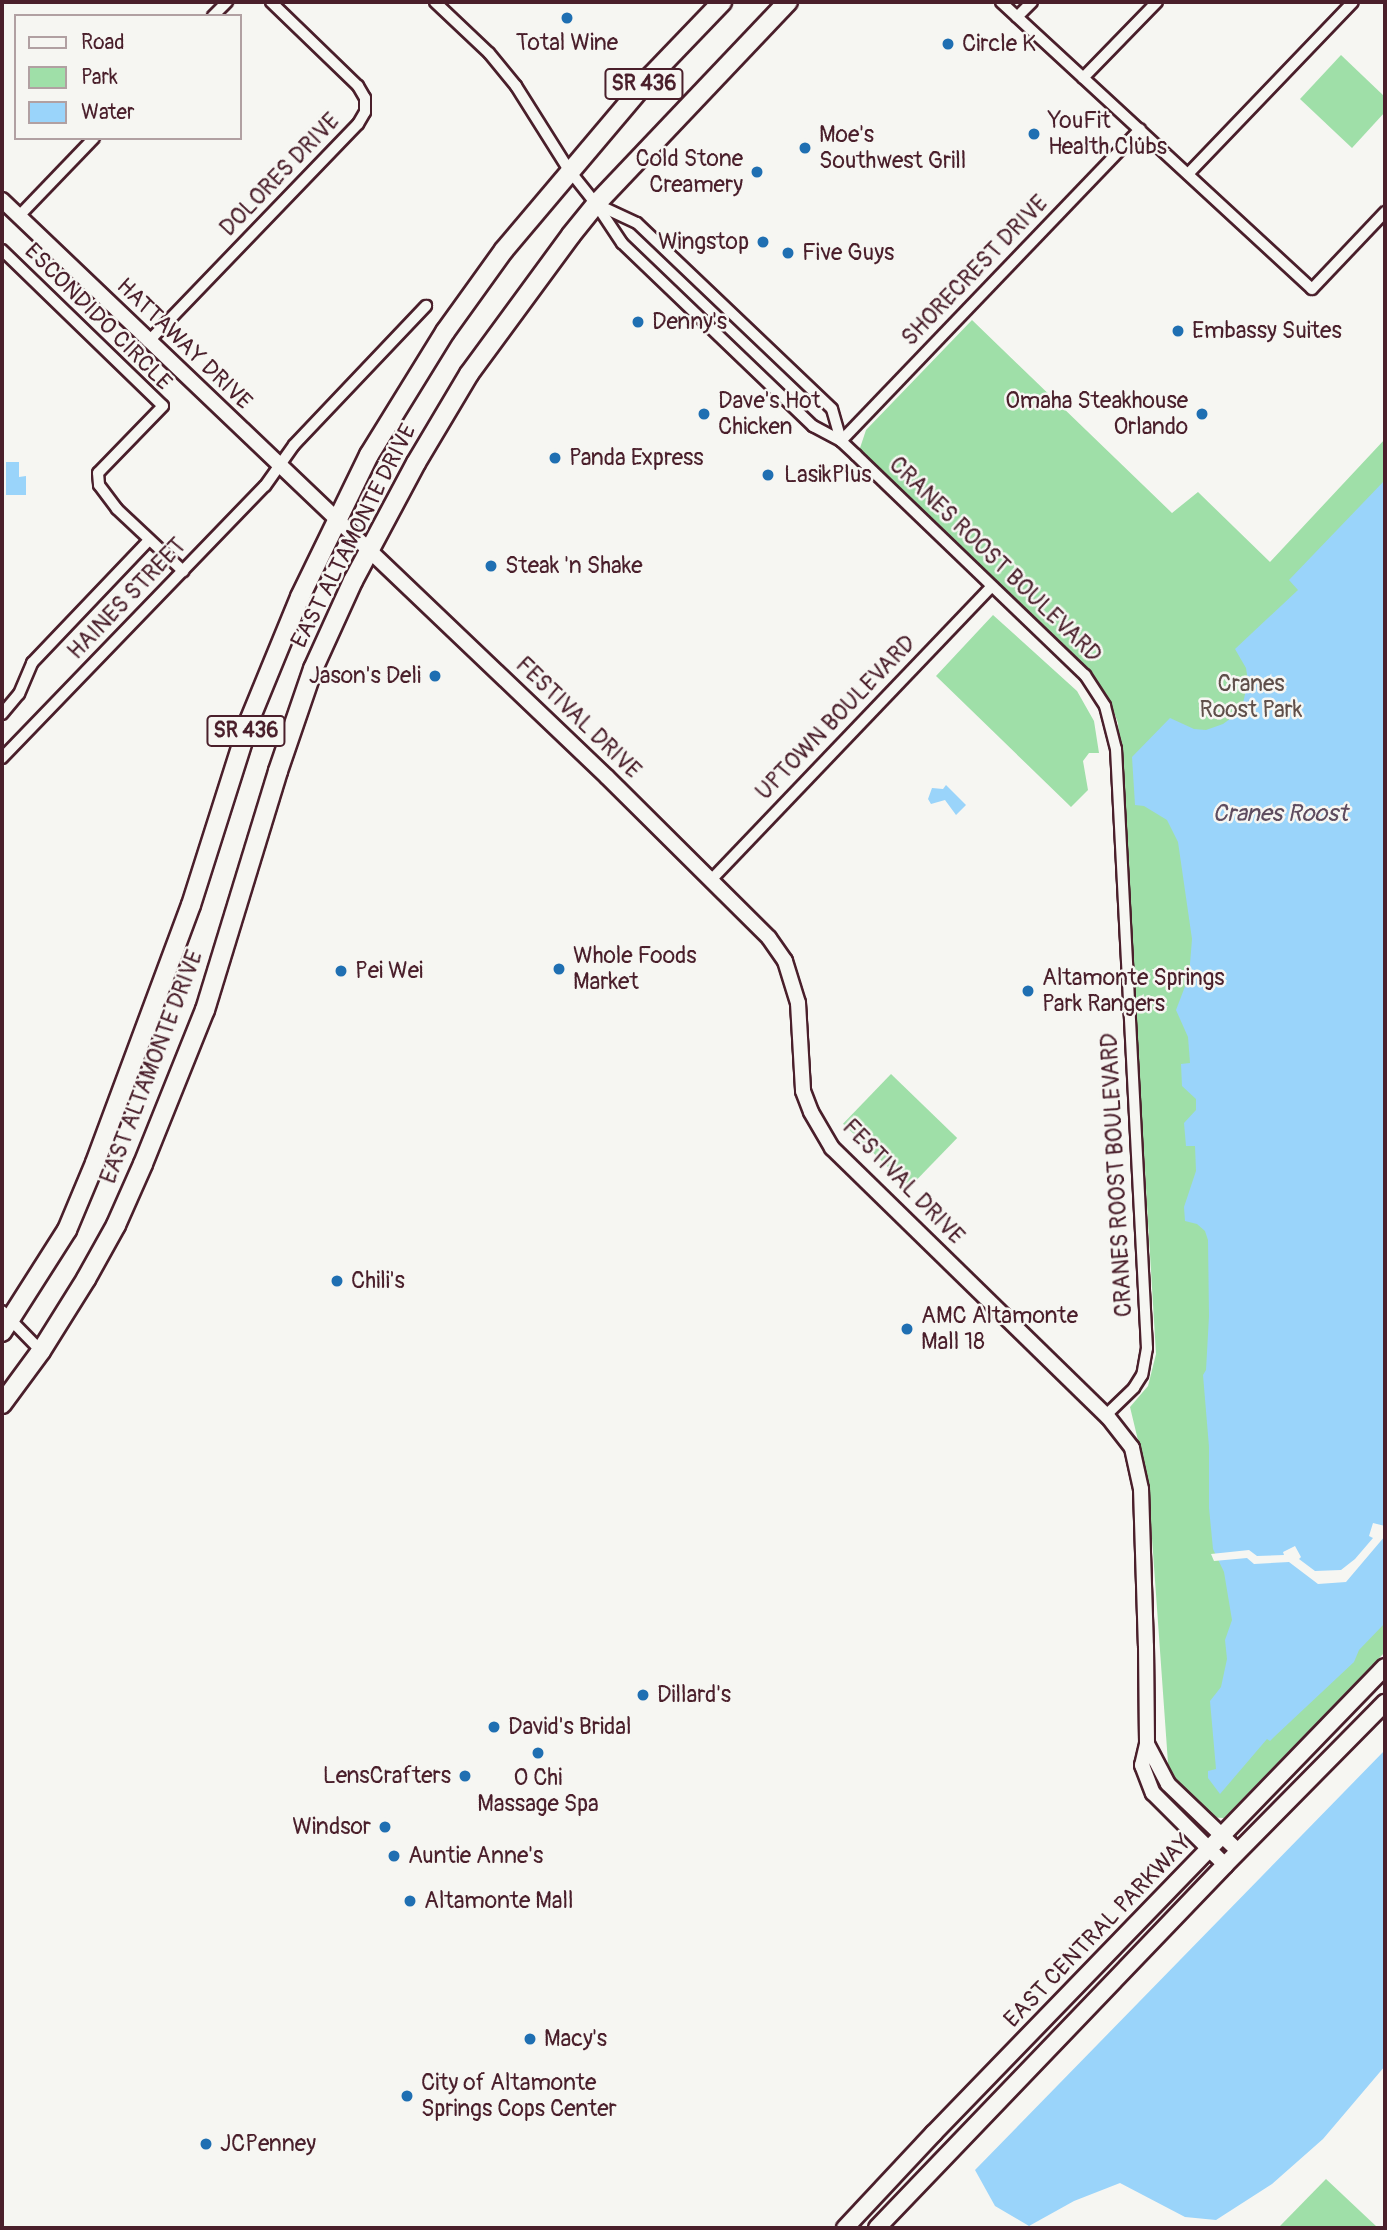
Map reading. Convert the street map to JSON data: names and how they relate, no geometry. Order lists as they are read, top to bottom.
{
  "streets": {
    "main road": ["SR 436", "EAST ALTAMONTE DRIVE", "EAST CENTRAL PARKWAY"],
    "street": [
      "DOLORES DRIVE",
      "SHORECREST DRIVE",
      "ESCONDIDO CIRCLE",
      "HATTAWAY DRIVE",
      "CRANES ROOST BOULEVARD",
      "HAINES STREET",
      "FESTIVAL DRIVE",
      "UPTOWN BOULEVARD"
    ]
  },
  "crossings": [
    ["DOLORES DRIVE", "HATTAWAY DRIVE"],
    ["SHORECREST DRIVE", "CRANES ROOST BOULEVARD"],
    ["ESCONDIDO CIRCLE", "HAINES STREET"],
    ["HATTAWAY DRIVE", "EAST ALTAMONTE DRIVE"],
    ["HATTAWAY DRIVE", "HAINES STREET"],
    ["HATTAWAY DRIVE", "FESTIVAL DRIVE"],
    ["EAST ALTAMONTE DRIVE", "CRANES ROOST BOULEVARD"],
    ["EAST ALTAMONTE DRIVE", "FESTIVAL DRIVE"],
    ["CRANES ROOST BOULEVARD", "FESTIVAL DRIVE"],
    ["CRANES ROOST BOULEVARD", "UPTOWN BOULEVARD"],
    ["FESTIVAL DRIVE", "UPTOWN BOULEVARD"],
    ["FESTIVAL DRIVE", "EAST CENTRAL PARKWAY"]
  ],
  "water": ["Cranes Roost"],
  "parks": ["Cranes Roost Park"],
  "places": [
    "Total Wine",
    "Circle K",
    "YouFit Health Clubs",
    "Moe's Southwest Grill",
    "Cold Stone Creamery",
    "Wingstop",
    "Five Guys",
    "Denny's",
    "Embassy Suites",
    "Dave's Hot Chicken",
    "Omaha Steakhouse Orlando",
    "Panda Express",
    "LasikPlus",
    "Steak 'n Shake",
    "Jason's Deli",
    "Whole Foods Market",
    "Pei Wei",
    "Altamonte Springs Park Rangers",
    "Chili's",
    "AMC Altamonte Mall 18",
    "Dillard's",
    "David's Bridal",
    "O Chi Massage Spa",
    "LensCrafters",
    "Windsor",
    "Auntie Anne's",
    "Altamonte Mall",
    "Macy's",
    "City of Altamonte Springs Cops Center",
    "JCPenney"
  ],
  "legend": ["Road", "Park", "Water"]
}
